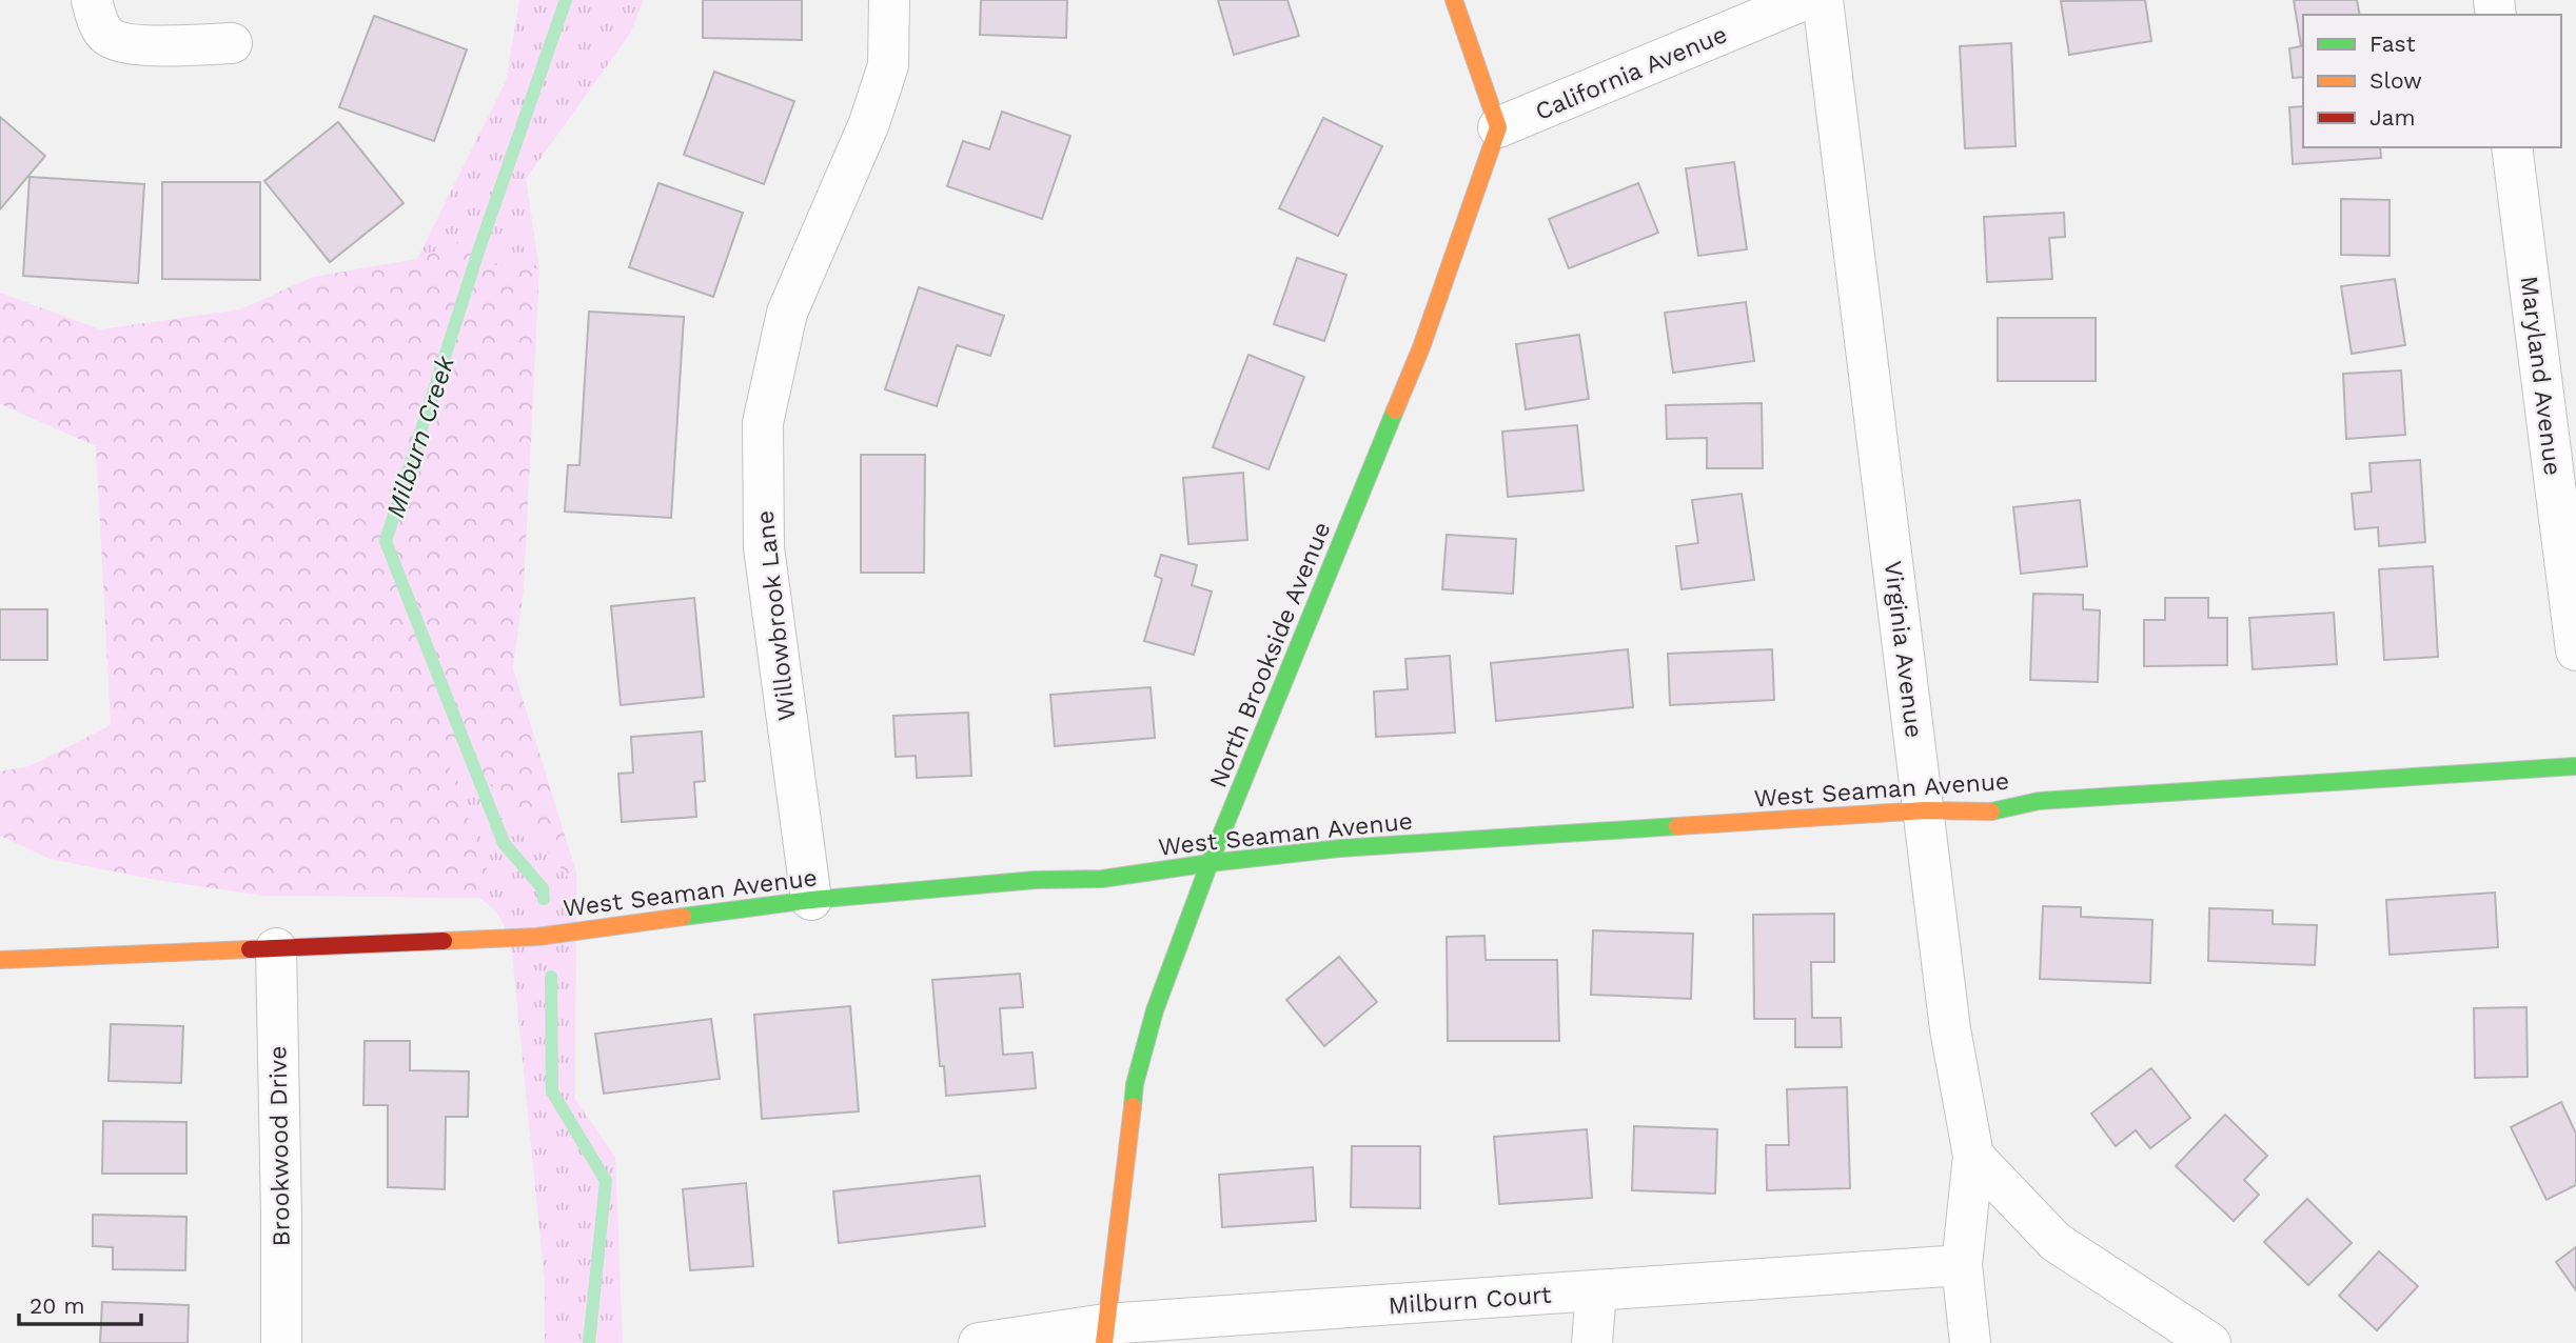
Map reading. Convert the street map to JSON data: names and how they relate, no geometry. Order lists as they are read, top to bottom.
{
  "streets": {
    "main road": ["North Brookside Avenue", "West Seaman Avenue"],
    "street": [
      "California Avenue",
      "Maryland Avenue",
      "Willowbrook Lane",
      "Virginia Avenue",
      "Brookwood Drive",
      "Milburn Court"
    ]
  },
  "crossings": [
    ["California Avenue", "North Brookside Avenue"],
    ["Willowbrook Lane", "West Seaman Avenue"],
    ["Virginia Avenue", "West Seaman Avenue"],
    ["Virginia Avenue", "Milburn Court"],
    ["North Brookside Avenue", "West Seaman Avenue"],
    ["North Brookside Avenue", "Milburn Court"],
    ["West Seaman Avenue", "Brookwood Drive"]
  ],
  "water": ["Milburn Creek"],
  "legend": ["Fast", "Slow", "Jam"],
  "scale_bar": "20 m"
}
